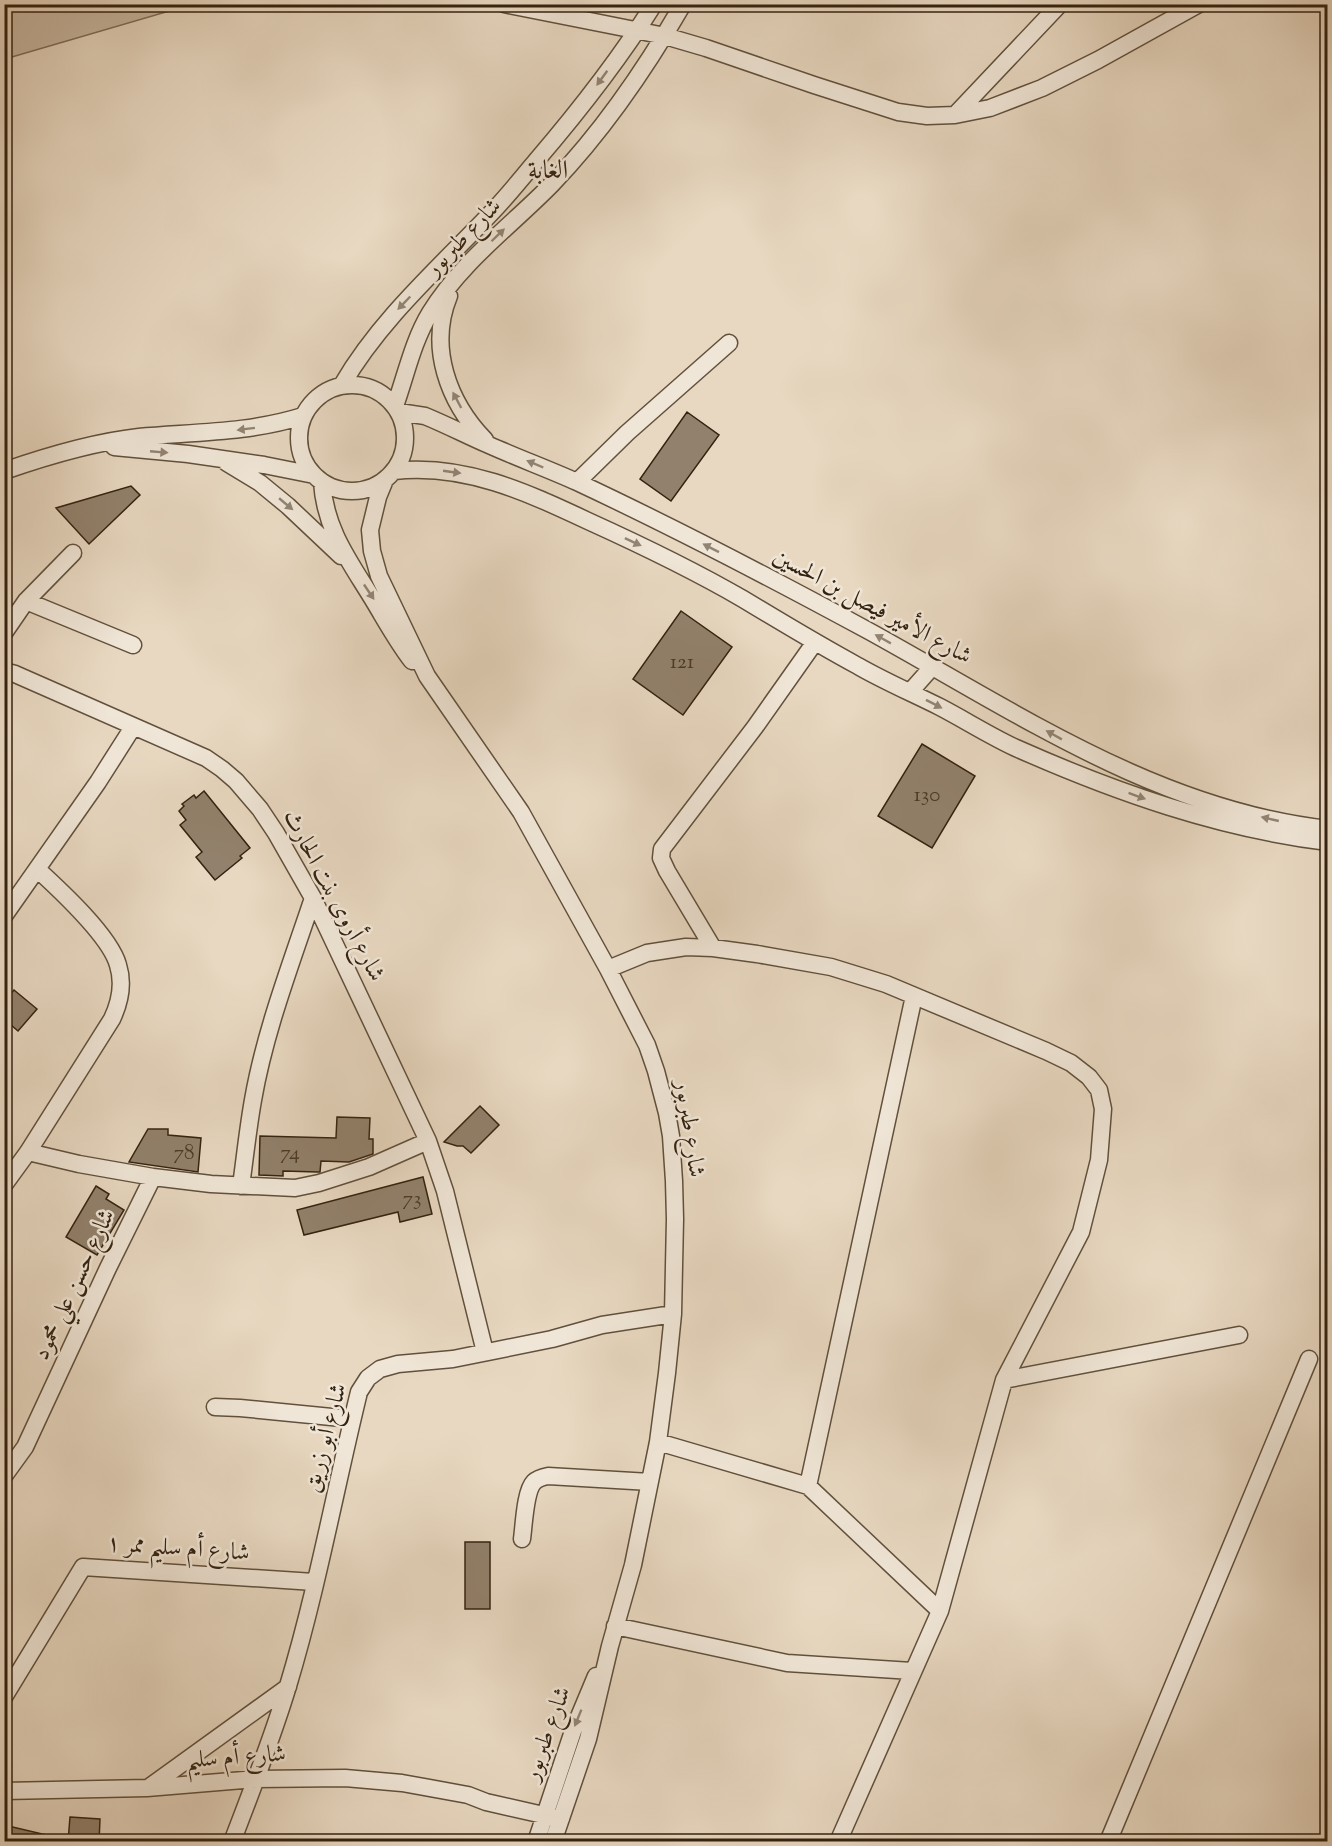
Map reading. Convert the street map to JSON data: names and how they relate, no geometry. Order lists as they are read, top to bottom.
{
  "streets": {
    "street": [
      "شارع طبربور",
      "شارع الأمير فيصل بن الحسين",
      "شارع أروى بنت الحارث",
      "شارع حسن علي محمود",
      "شارع أبو زريق",
      "شارع أم سليم ممر ١",
      "شارع أم سليم"
    ]
  },
  "crossings": [
    ["شارع طبربور", "شارع الأمير فيصل بن الحسين"],
    ["شارع طبربور", "شارع أبو زريق"],
    ["شارع طبربور", "شارع أم سليم"],
    ["شارع أروى بنت الحارث", "شارع أبو زريق"],
    ["شارع أبو زريق", "شارع أم سليم ممر ١"],
    ["شارع أبو زريق", "شارع أم سليم"]
  ],
  "districts": ["الغابة"],
  "house_numbers": [
    "121",
    "130",
    "78",
    "74",
    "73"
  ]
}
